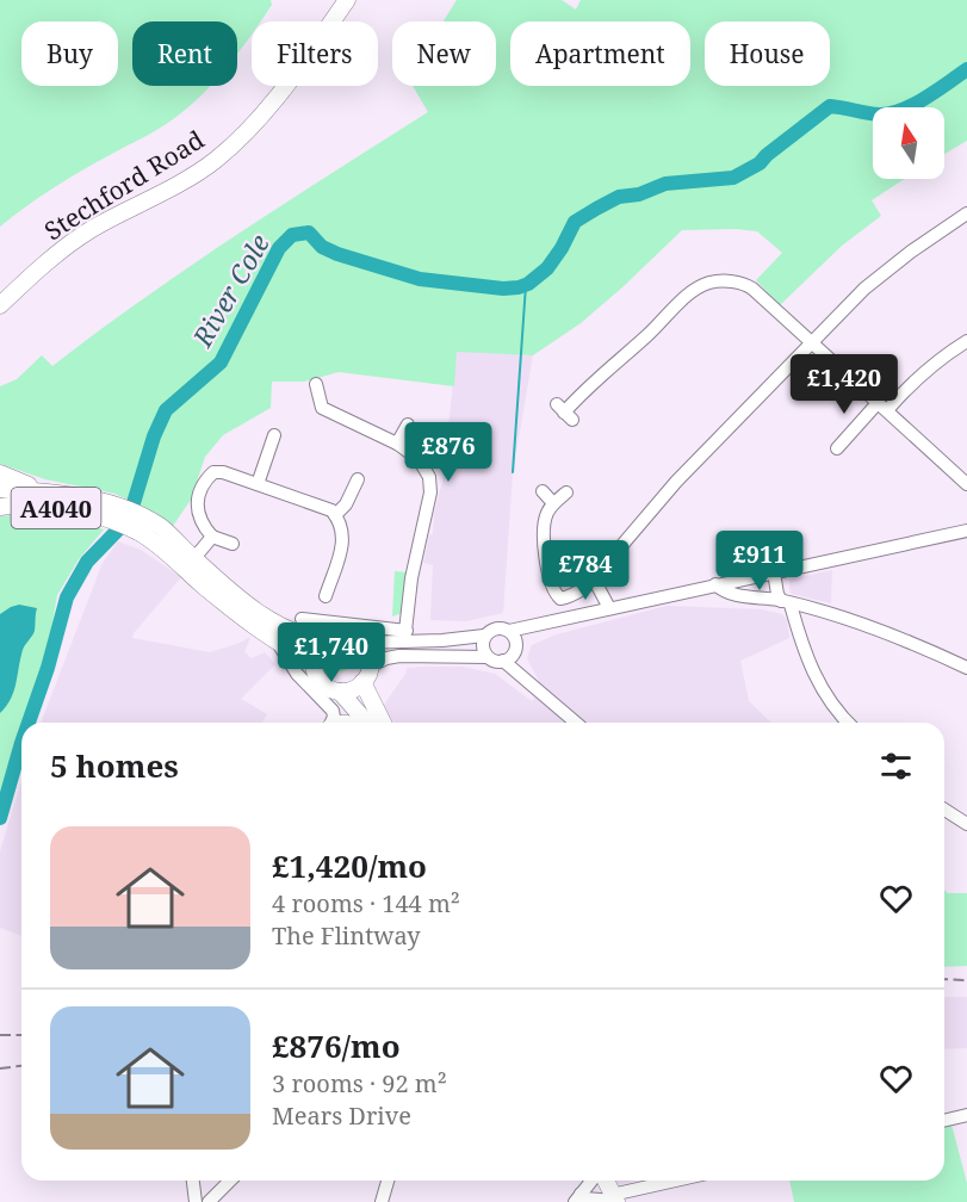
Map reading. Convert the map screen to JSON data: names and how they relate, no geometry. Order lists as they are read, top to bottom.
{
  "streets": {
    "main road": ["Stechford Road", "A4040"]
  },
  "water": ["River Cole"],
  "north": "top",
  "page": {
    "chip": [
      "Buy",
      "Rent",
      "Filters",
      "New",
      "Apartment",
      "House"
    ],
    "price": [
      "£1,420",
      "£876",
      "£911",
      "£784",
      "£1,740"
    ],
    "heading": "5 homes",
    "list": [
      {
        "name": "£1,420/mo",
        "note": "4 rooms · 144 m² · The Flintway"
      },
      {
        "name": "£876/mo",
        "note": "3 rooms · 92 m² · Mears Drive"
      }
    ]
  }
}
